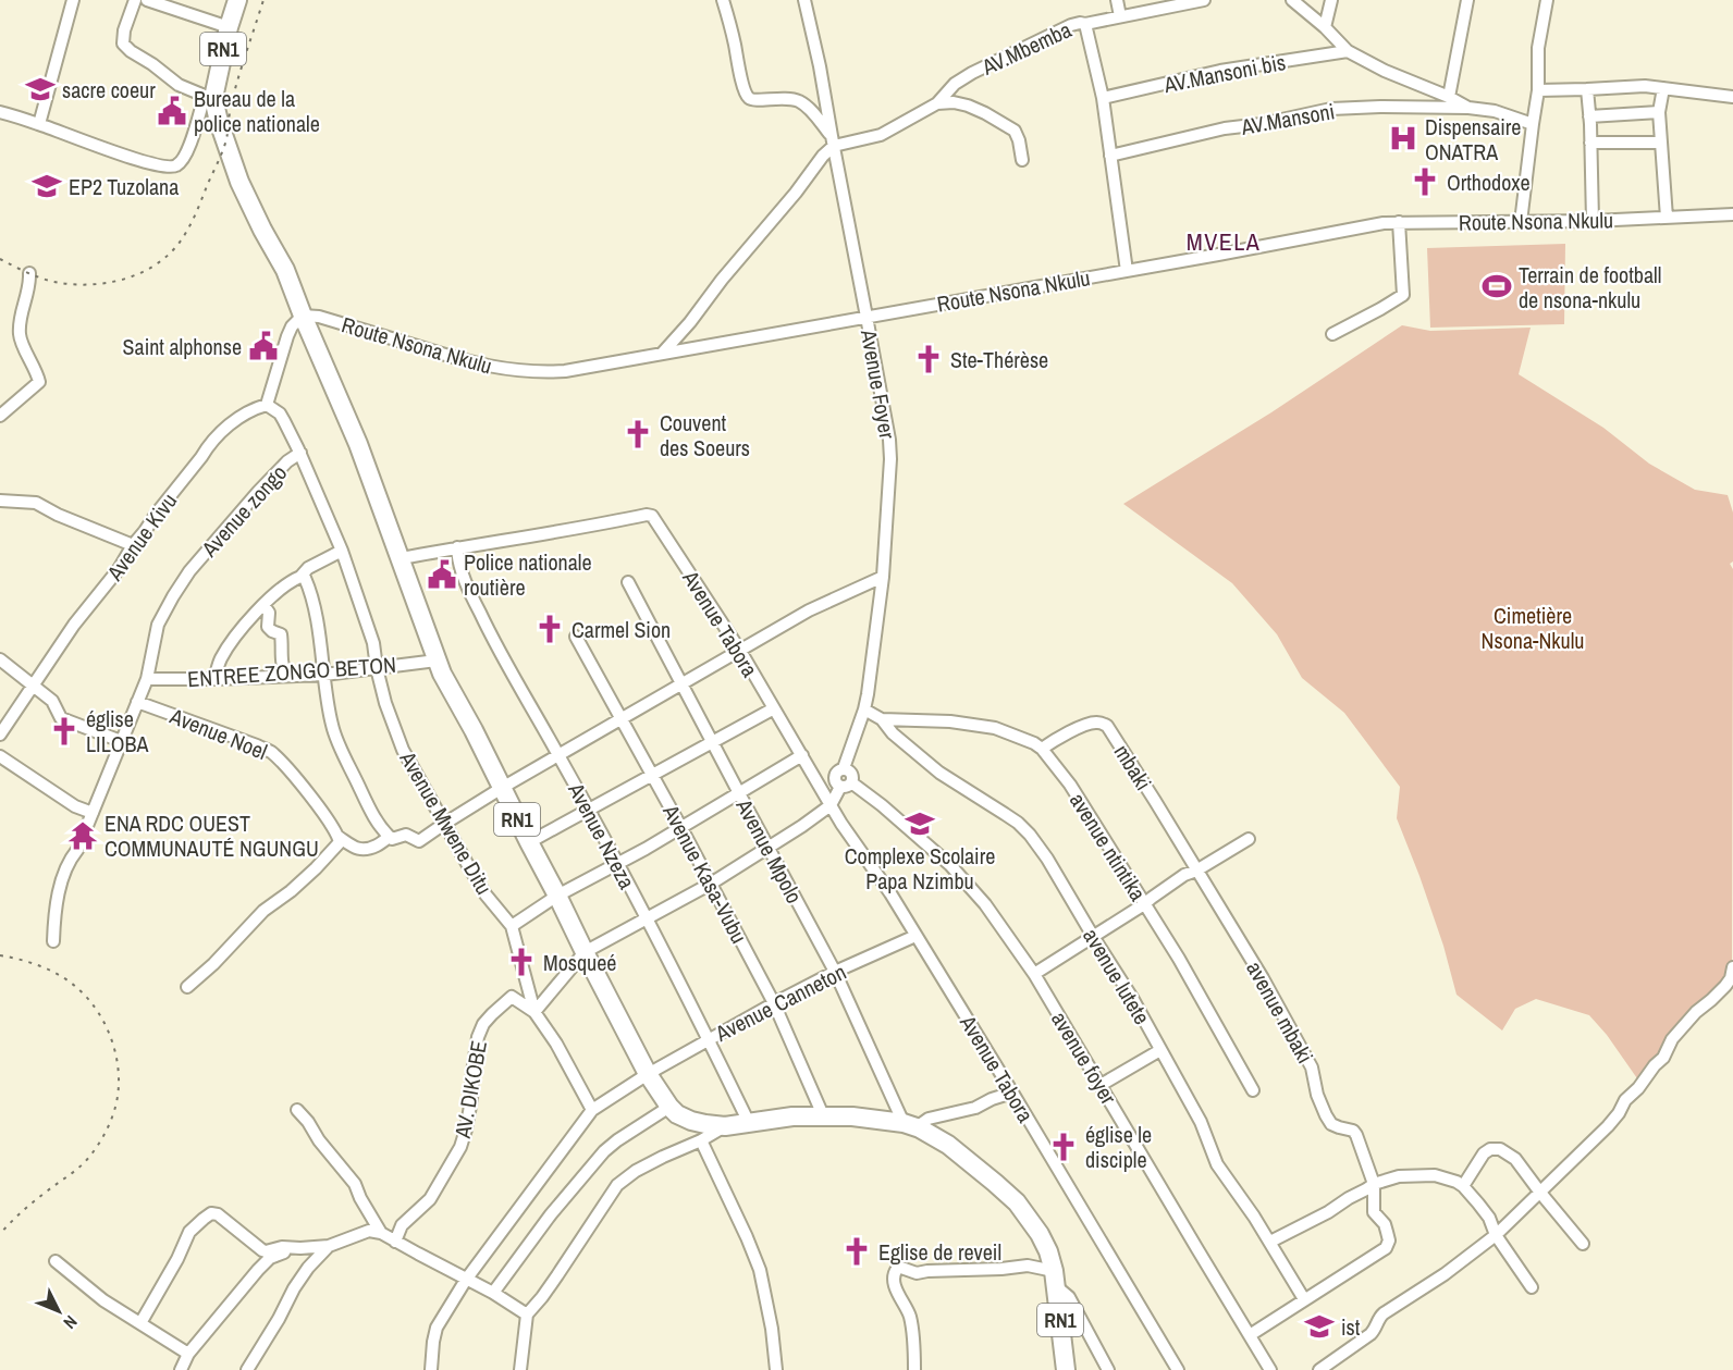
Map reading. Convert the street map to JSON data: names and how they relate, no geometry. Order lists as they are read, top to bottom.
{
  "streets": {
    "highway": ["RN1"],
    "street": [
      "AV.Mbemba",
      "AV.Mansoni bis",
      "AV.Mansoni",
      "Route Nsona Nkulu",
      "Avenue Foyer",
      "Avenue zongo",
      "Avenue Kivu",
      "Avenue Tabora",
      "ENTREE ZONGO BETON",
      "Avenue Noel",
      "mbaki",
      "Avenue Mwene Ditu",
      "Avenue Nzeza",
      "avenue ntintika",
      "Avenue Mpolo",
      "Avenue Kasa-Vubu",
      "avenue lutete",
      "Avenue Canneton",
      "avenue mbaki",
      "avenue foyer",
      "AV. DIKOBE"
    ]
  },
  "crossings": [
    ["AV.Mbemba", "Avenue Foyer"],
    ["RN1", "Route Nsona Nkulu"],
    ["RN1", "ENTREE ZONGO BETON"],
    ["RN1", "Avenue Nzeza"],
    ["RN1", "Avenue Mpolo"],
    ["RN1", "Avenue Kasa-Vubu"],
    ["RN1", "Avenue Canneton"],
    ["Route Nsona Nkulu", "Avenue Foyer"],
    ["Avenue Foyer", "avenue lutete"],
    ["Avenue Foyer", "avenue foyer"],
    ["Avenue zongo", "ENTREE ZONGO BETON"],
    ["Avenue zongo", "Avenue Noel"],
    ["Avenue zongo", "Avenue Mwene Ditu"],
    ["Avenue Kivu", "Avenue Mwene Ditu"],
    ["Avenue Tabora", "Avenue Nzeza"],
    ["Avenue Tabora", "Avenue Canneton"],
    ["ENTREE ZONGO BETON", "Avenue Mwene Ditu"],
    ["mbaki", "avenue ntintika"],
    ["mbaki", "avenue mbaki"],
    ["Avenue Nzeza", "Avenue Canneton"],
    ["avenue ntintika", "avenue lutete"],
    ["Avenue Mpolo", "Avenue Canneton"],
    ["Avenue Kasa-Vubu", "Avenue Canneton"],
    ["avenue lutete", "avenue mbaki"]
  ],
  "districts": ["MVELA"],
  "parks": ["Cimetière Nsona-Nkulu"],
  "places": {
    "school or university": [
      "sacre coeur",
      "EP2 Tuzolana",
      "Complexe Scolaire Papa Nzimbu",
      "ist"
    ],
    "public building": ["Bureau de la police nationale", "Saint alphonse", "Police nationale routière"],
    "hospital": ["Dispensaire ONATRA"],
    "church": [
      "Orthodoxe",
      "Ste-Thérèse",
      "Couvent des Soeurs",
      "Carmel Sion",
      "église LILOBA",
      "Mosqueé",
      "église le disciple",
      "Eglise de reveil"
    ],
    "sports": ["Terrain de football de nsona-nkulu"],
    "temple": ["ENA RDC OUEST COMMUNAUTÉ NGUNGU"]
  },
  "north": "bottom right"
}
